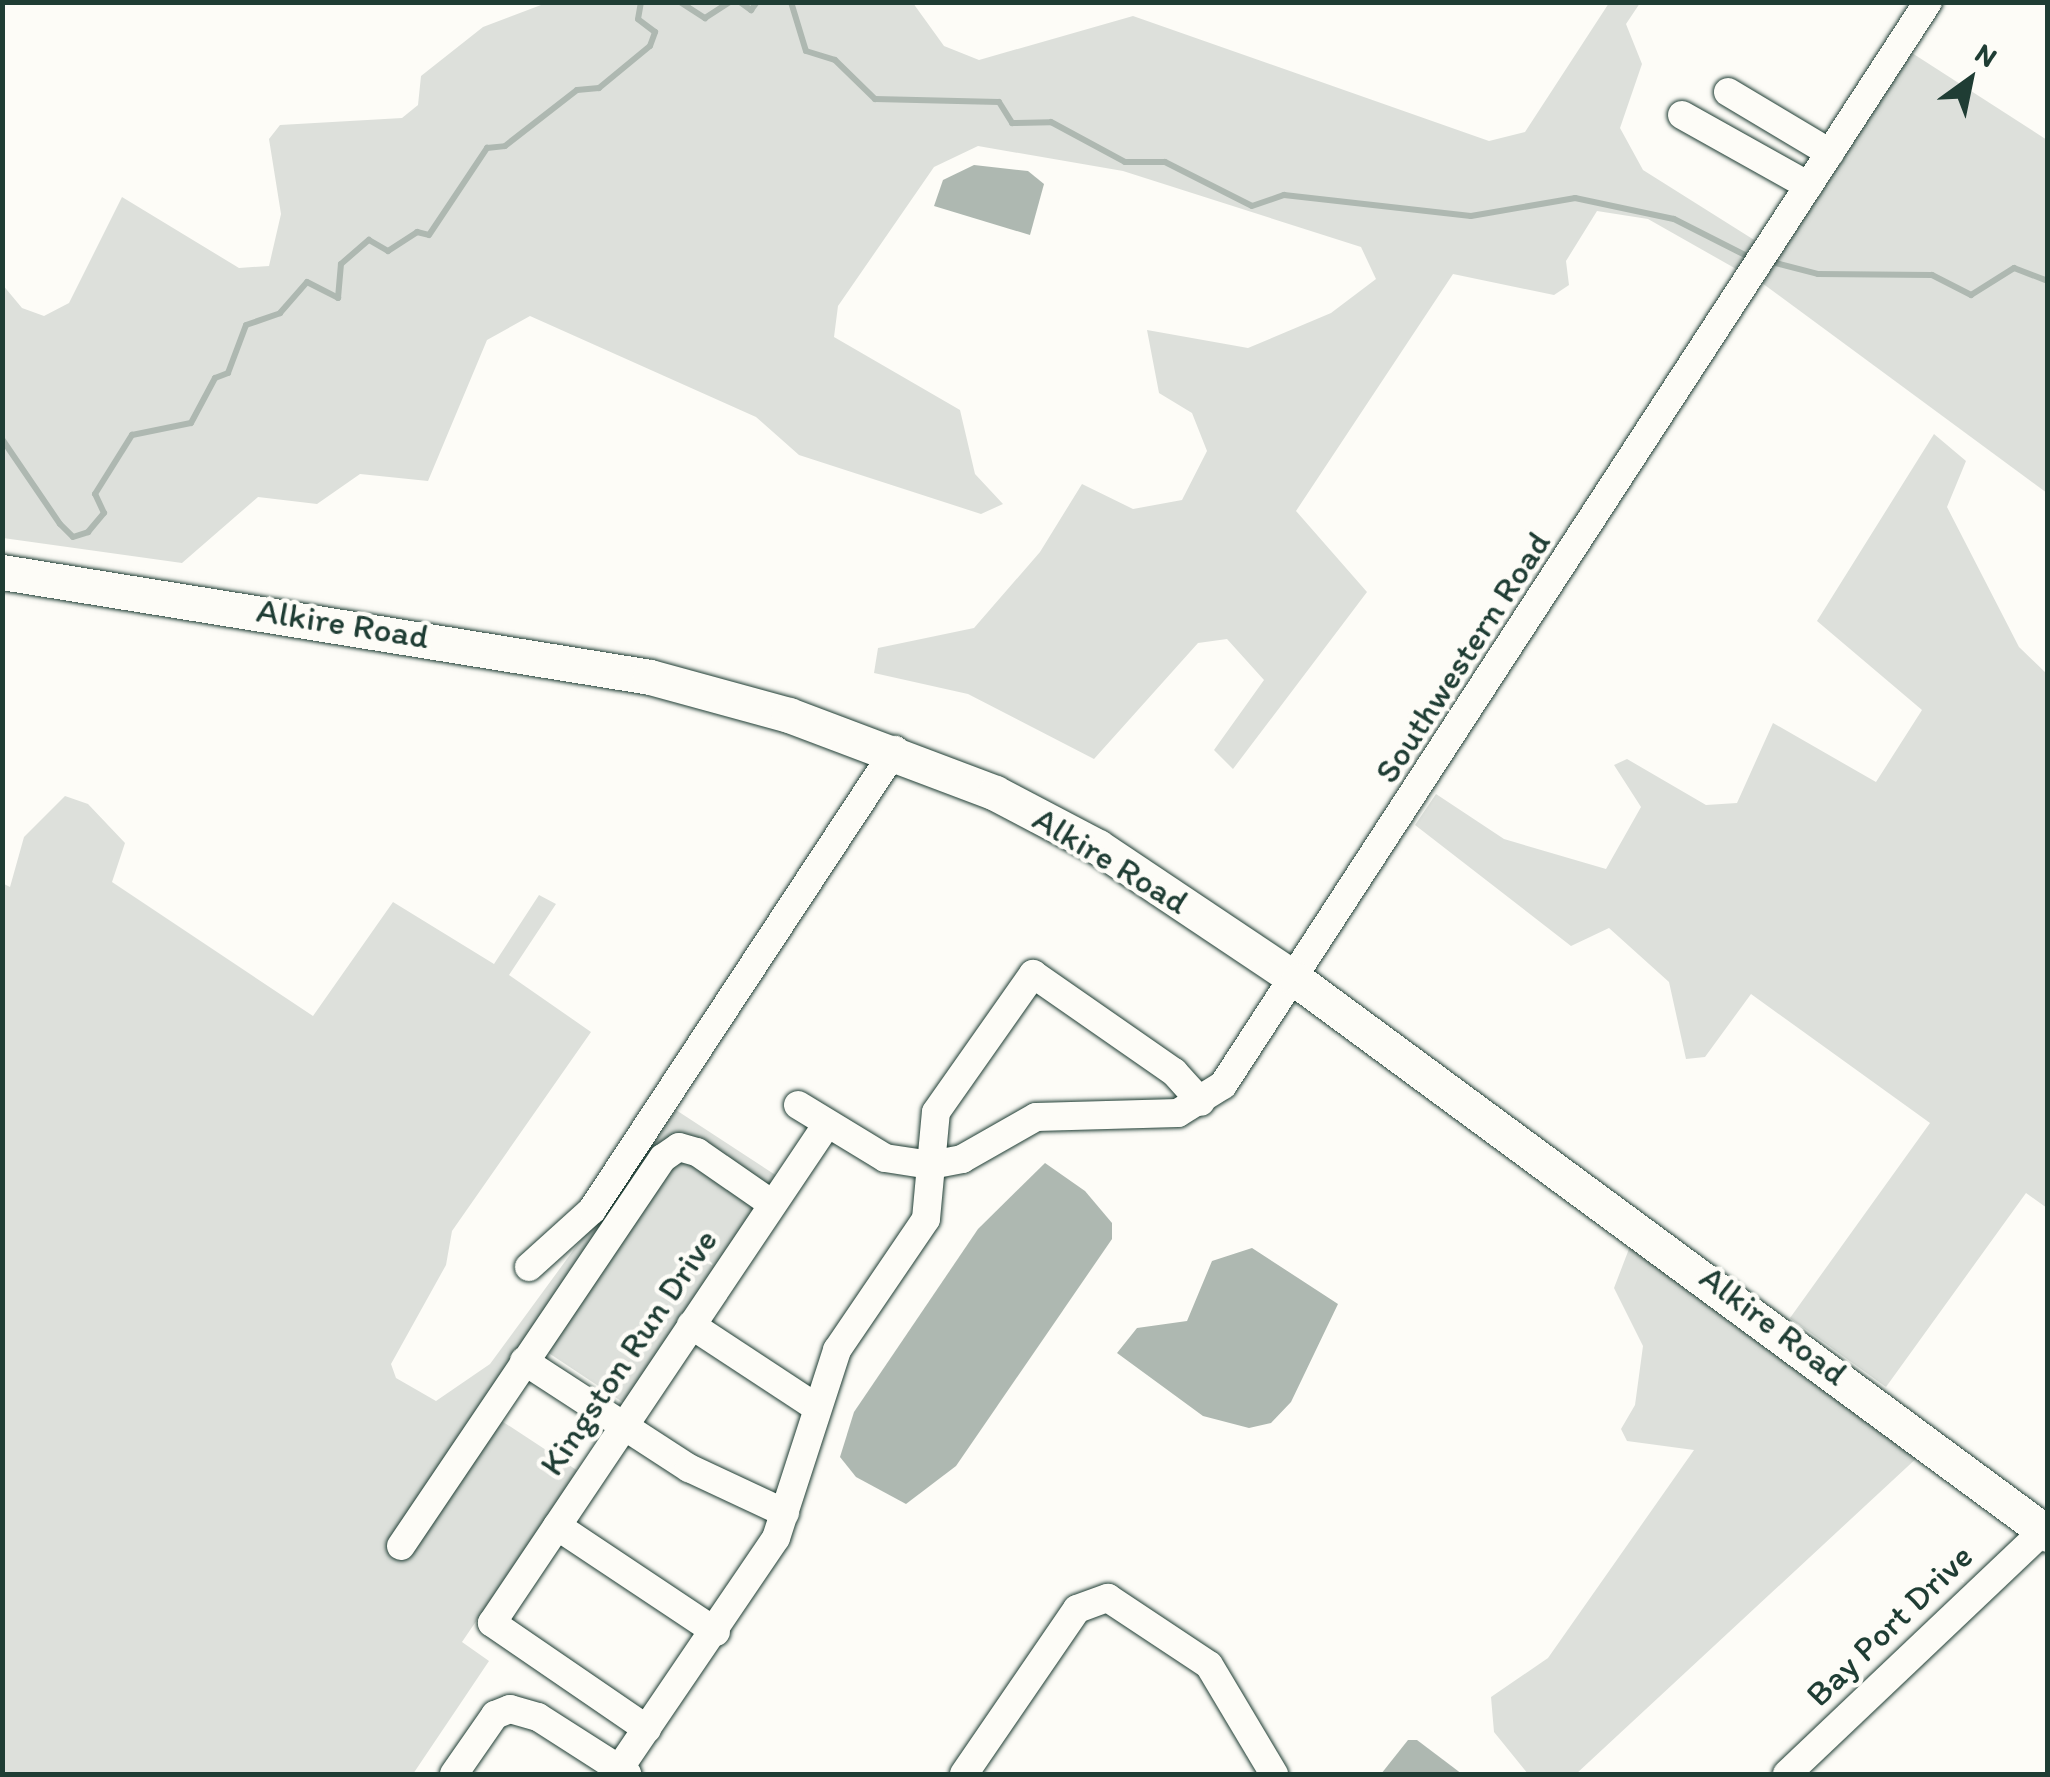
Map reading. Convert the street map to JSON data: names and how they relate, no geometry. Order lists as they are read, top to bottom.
{
  "streets": {
    "main road": ["Alkire Road"],
    "street": ["Southwestern Road", "Kingston Run Drive", "Bay Port Drive"]
  },
  "crossings": [
    ["Alkire Road", "Southwestern Road"],
    ["Alkire Road", "Bay Port Drive"]
  ],
  "north": "top right"
}
